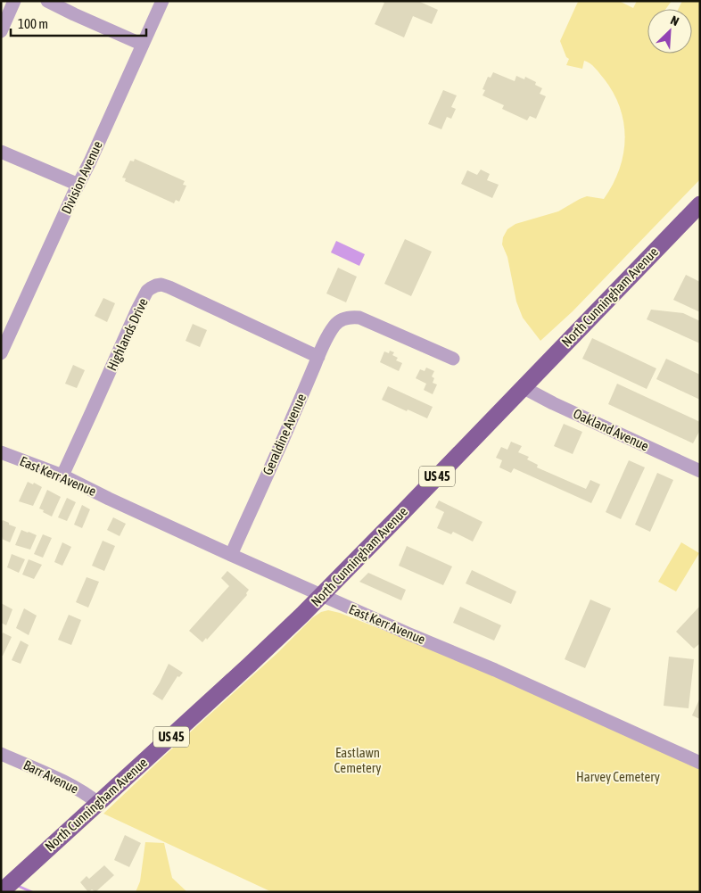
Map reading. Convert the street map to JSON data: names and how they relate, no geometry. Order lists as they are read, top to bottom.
{
  "streets": {
    "main road": ["North Cunningham Avenue", "US 45"],
    "street": [
      "Division Avenue",
      "Highlands Drive",
      "Oakland Avenue",
      "Geraldine Avenue",
      "East Kerr Avenue",
      "Barr Avenue"
    ]
  },
  "crossings": [
    ["North Cunningham Avenue", "Oakland Avenue"],
    ["North Cunningham Avenue", "East Kerr Avenue"],
    ["North Cunningham Avenue", "Barr Avenue"],
    ["Highlands Drive", "Geraldine Avenue"],
    ["Highlands Drive", "East Kerr Avenue"],
    ["Geraldine Avenue", "East Kerr Avenue"]
  ],
  "parks": ["Eastlawn Cemetery", "Harvey Cemetery"],
  "scale_bar": "100 m",
  "north": "top right"
}
